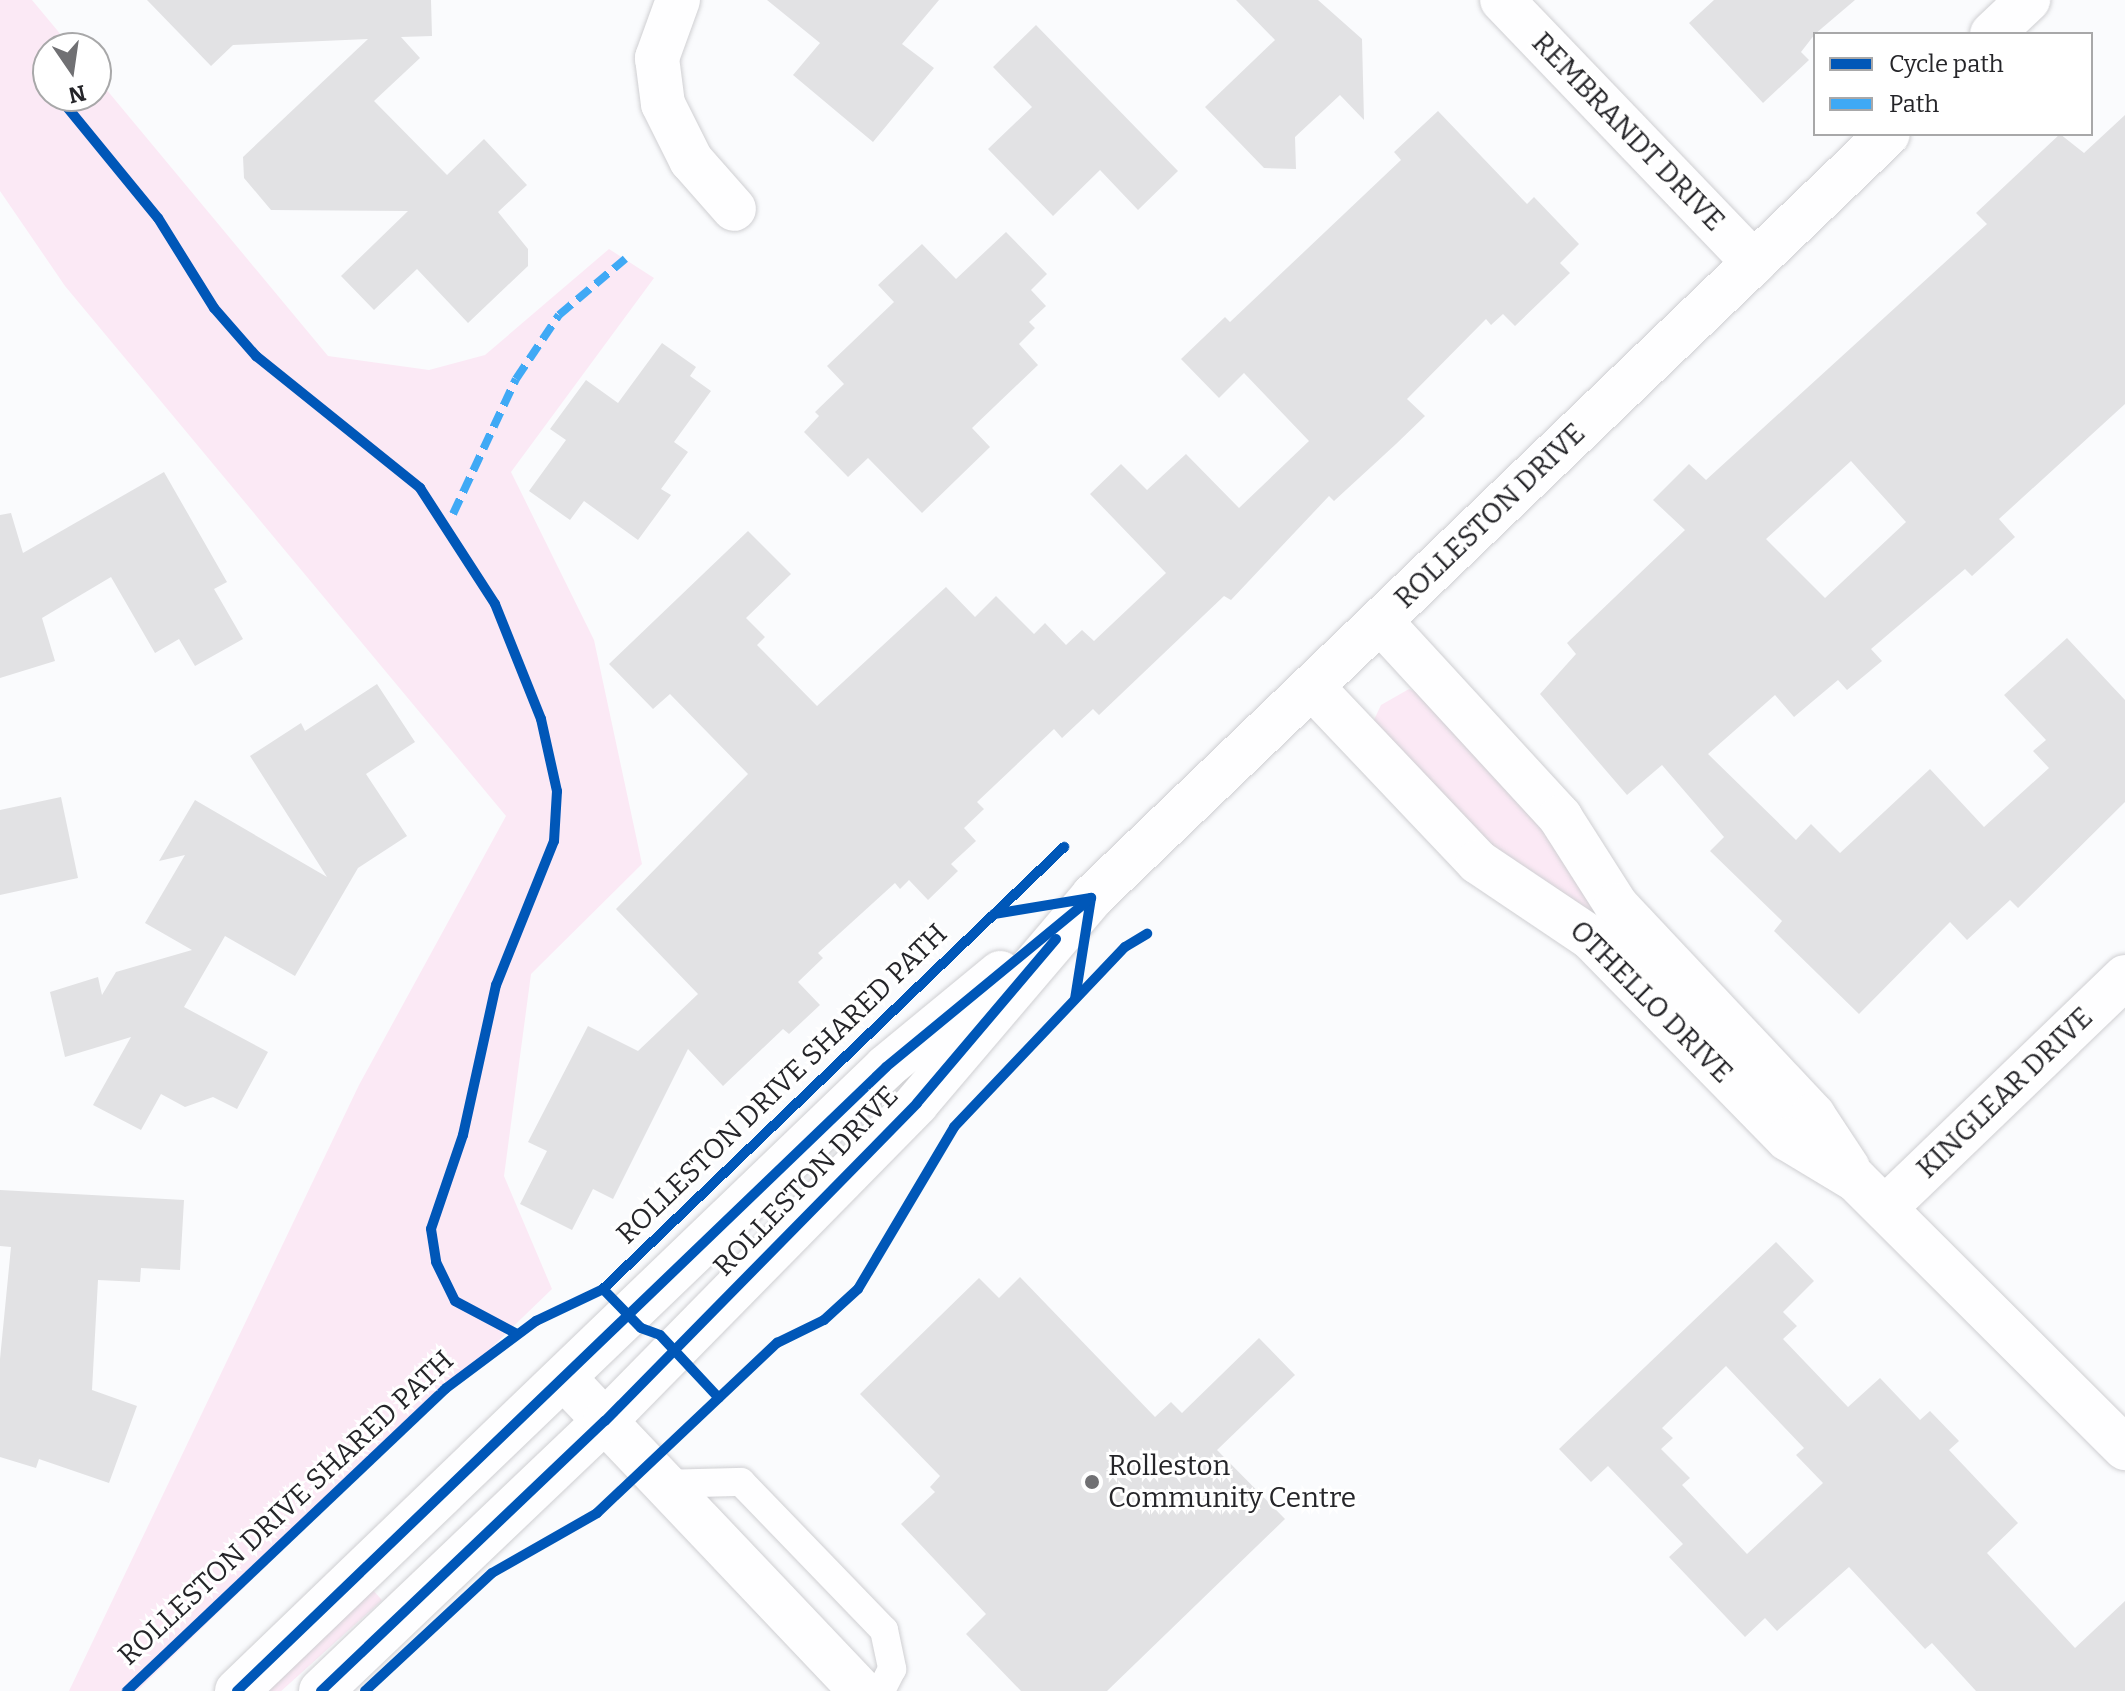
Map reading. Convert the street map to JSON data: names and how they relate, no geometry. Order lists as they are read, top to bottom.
{
  "streets": {
    "main road": [
      "REMBRANDT DRIVE",
      "ROLLESTON DRIVE",
      "OTHELLO DRIVE",
      "KINGLEAR DRIVE"
    ],
    "cycle path": ["ROLLESTON DRIVE SHARED PATH"]
  },
  "crossings": [
    ["REMBRANDT DRIVE", "ROLLESTON DRIVE"],
    ["ROLLESTON DRIVE", "OTHELLO DRIVE"],
    ["OTHELLO DRIVE", "KINGLEAR DRIVE"]
  ],
  "places": ["Rolleston Community Centre"],
  "legend": ["Cycle path", "Path"],
  "north": "bottom"
}
